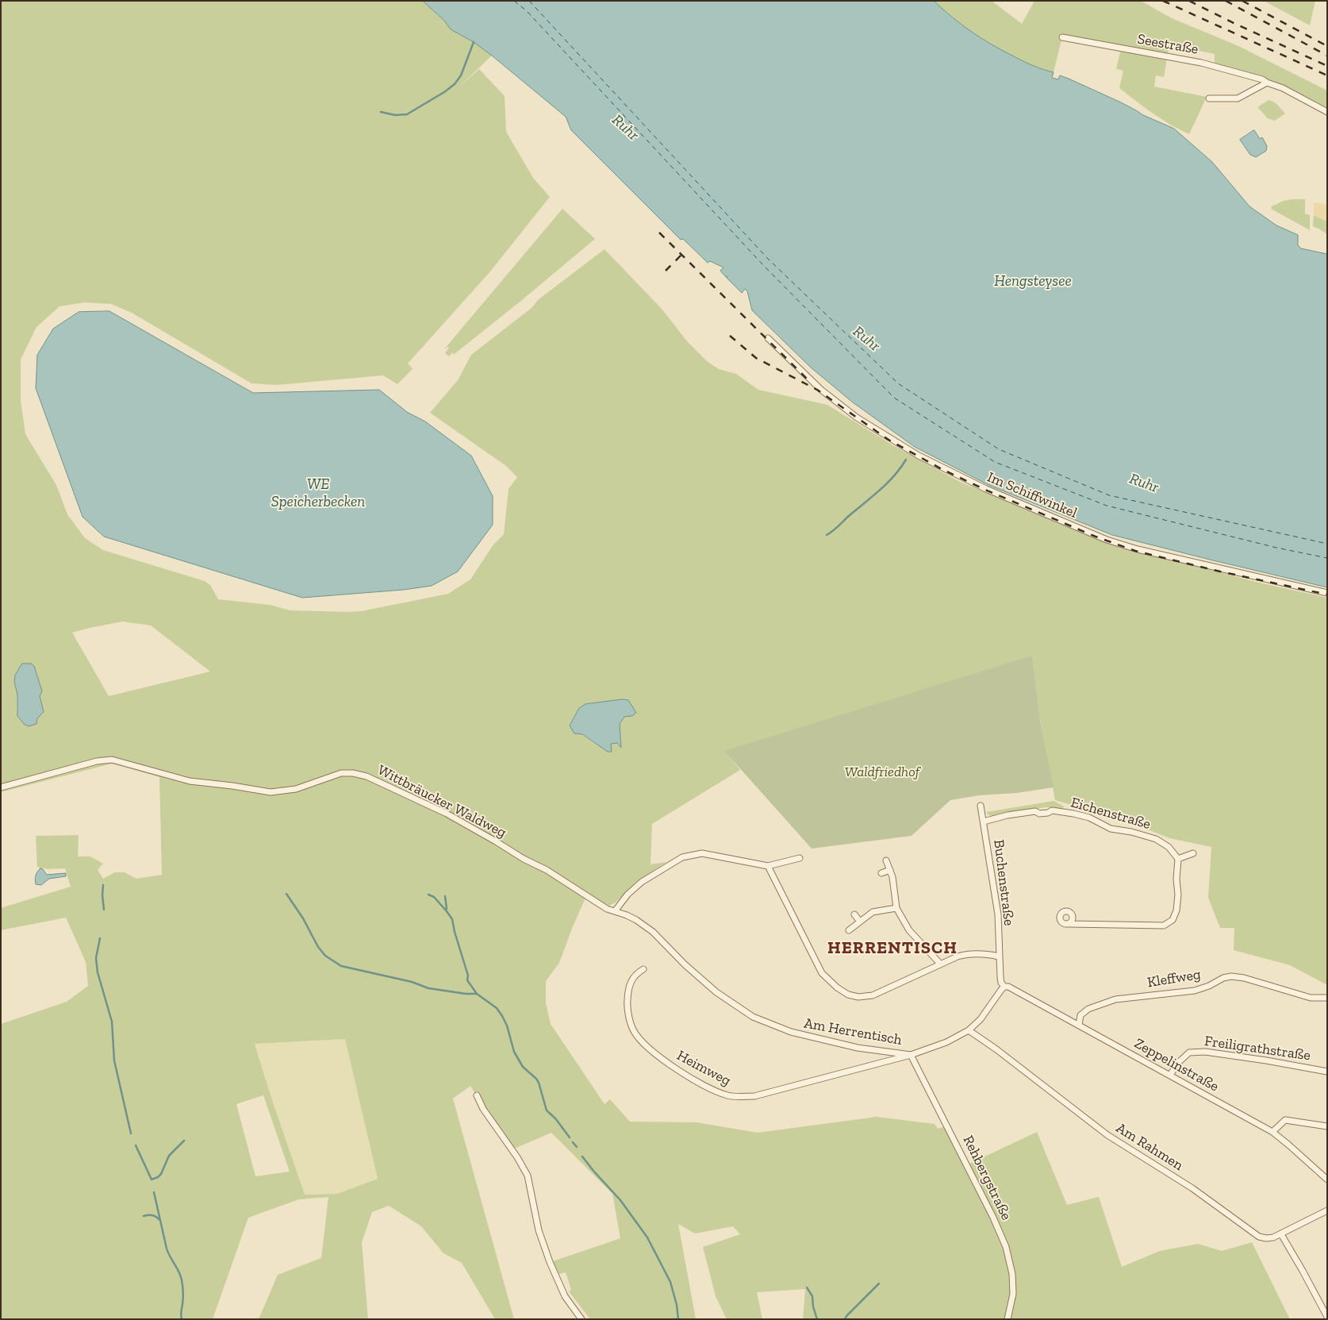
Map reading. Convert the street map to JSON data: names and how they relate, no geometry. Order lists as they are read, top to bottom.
{
  "streets": {
    "street": [
      "Seestraße",
      "Im Schiffwinkel",
      "Wittbräucker Waldweg",
      "Eichenstraße",
      "Buchenstraße",
      "Kleffweg",
      "Am Herrentisch",
      "Freiligrathstraße",
      "Zeppelinstraße",
      "Heimweg",
      "Am Rahmen",
      "Rehbergstraße"
    ]
  },
  "crossings": [
    ["Wittbräucker Waldweg", "Am Herrentisch"],
    ["Eichenstraße", "Buchenstraße"],
    ["Buchenstraße", "Am Herrentisch"],
    ["Buchenstraße", "Zeppelinstraße"],
    ["Kleffweg", "Zeppelinstraße"],
    ["Am Herrentisch", "Zeppelinstraße"],
    ["Am Herrentisch", "Heimweg"],
    ["Am Herrentisch", "Am Rahmen"],
    ["Am Herrentisch", "Rehbergstraße"],
    ["Freiligrathstraße", "Zeppelinstraße"],
    ["Heimweg", "Rehbergstraße"]
  ],
  "districts": ["HERRENTISCH"],
  "water": ["Ruhr", "Hengsteysee", "WE Speicherbecken"],
  "parks": ["Waldfriedhof"]
}
